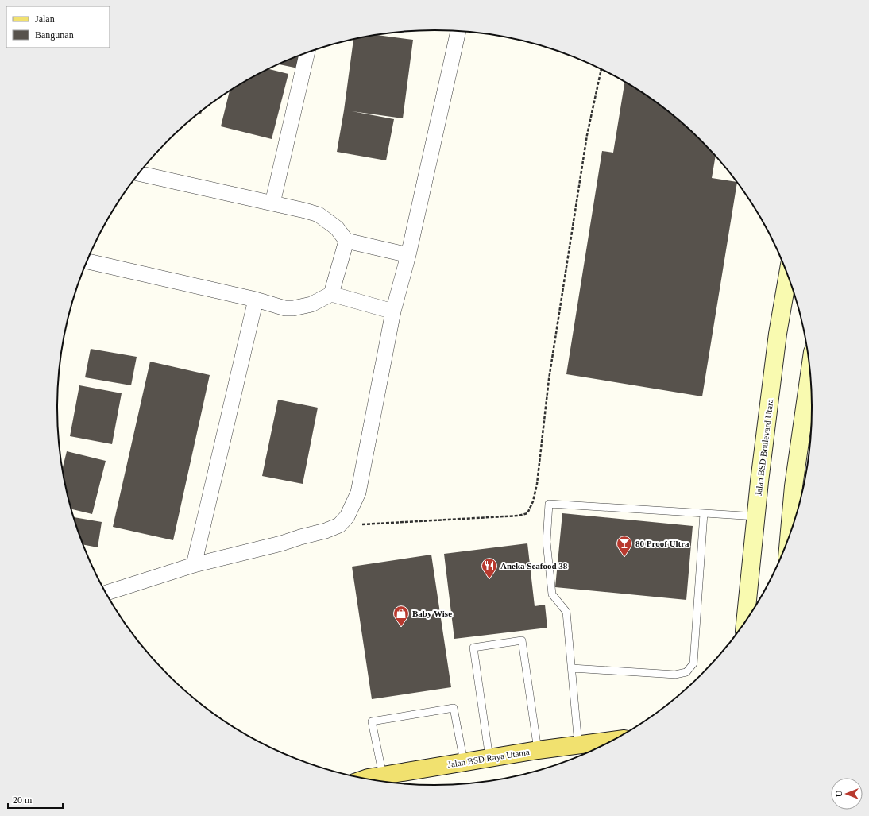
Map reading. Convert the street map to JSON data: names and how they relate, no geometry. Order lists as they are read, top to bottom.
{
  "streets": {
    "main road": ["Jalan BSD Boulevard Utara", "Jalan BSD Raya Utama"]
  },
  "places": {
    "bar": ["80 Proof Ultra"],
    "restaurant": ["Aneka Seafood 38"],
    "shop": ["Baby Wise"]
  },
  "legend": ["Jalan", "Bangunan"],
  "scale_bar": "20 m",
  "north": "left"
}
